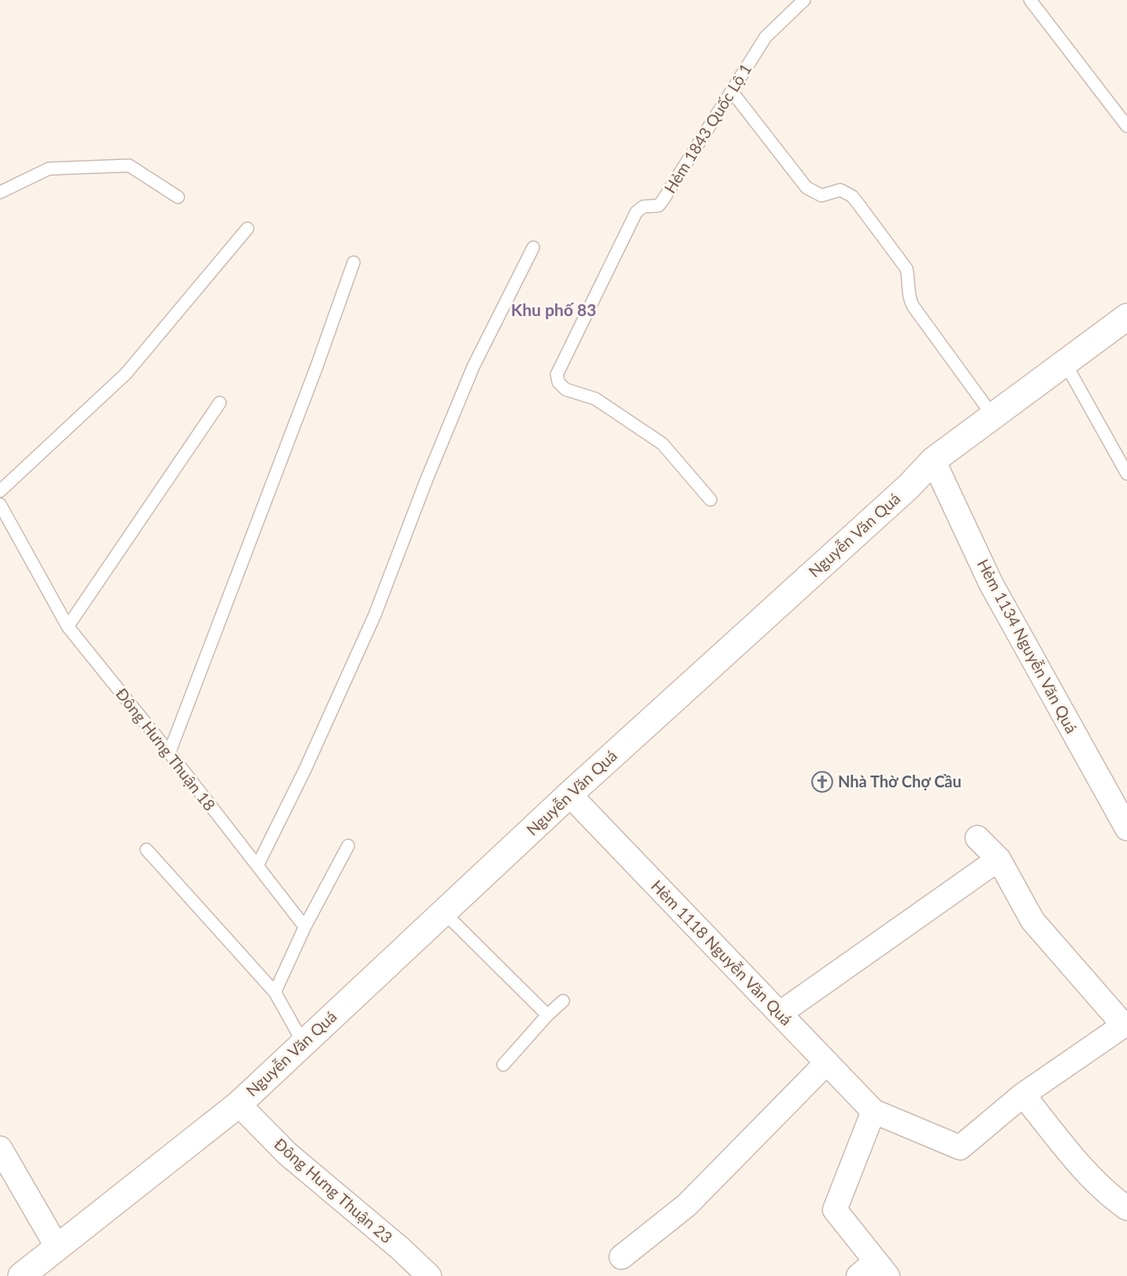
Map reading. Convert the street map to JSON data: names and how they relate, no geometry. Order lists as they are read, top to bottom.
{
  "streets": {
    "main road": ["Nguyễn Văn Quá"],
    "street": ["Hẻm 1134 Nguyễn Văn Quá", "Hẻm 1118 Nguyễn Văn Quá", "Đông Hưng Thuận 23"],
    "lane": ["Hẻm 1843 Quốc Lộ 1", "Đông Hưng Thuận 18"]
  },
  "crossings": [
    ["Nguyễn Văn Quá", "Hẻm 1134 Nguyễn Văn Quá"],
    ["Nguyễn Văn Quá", "Hẻm 1118 Nguyễn Văn Quá"],
    ["Nguyễn Văn Quá", "Đông Hưng Thuận 23"]
  ],
  "districts": ["Khu phố 83"],
  "places": {
    "church": ["Nhà Thờ Chợ Cầu"]
  }
}
